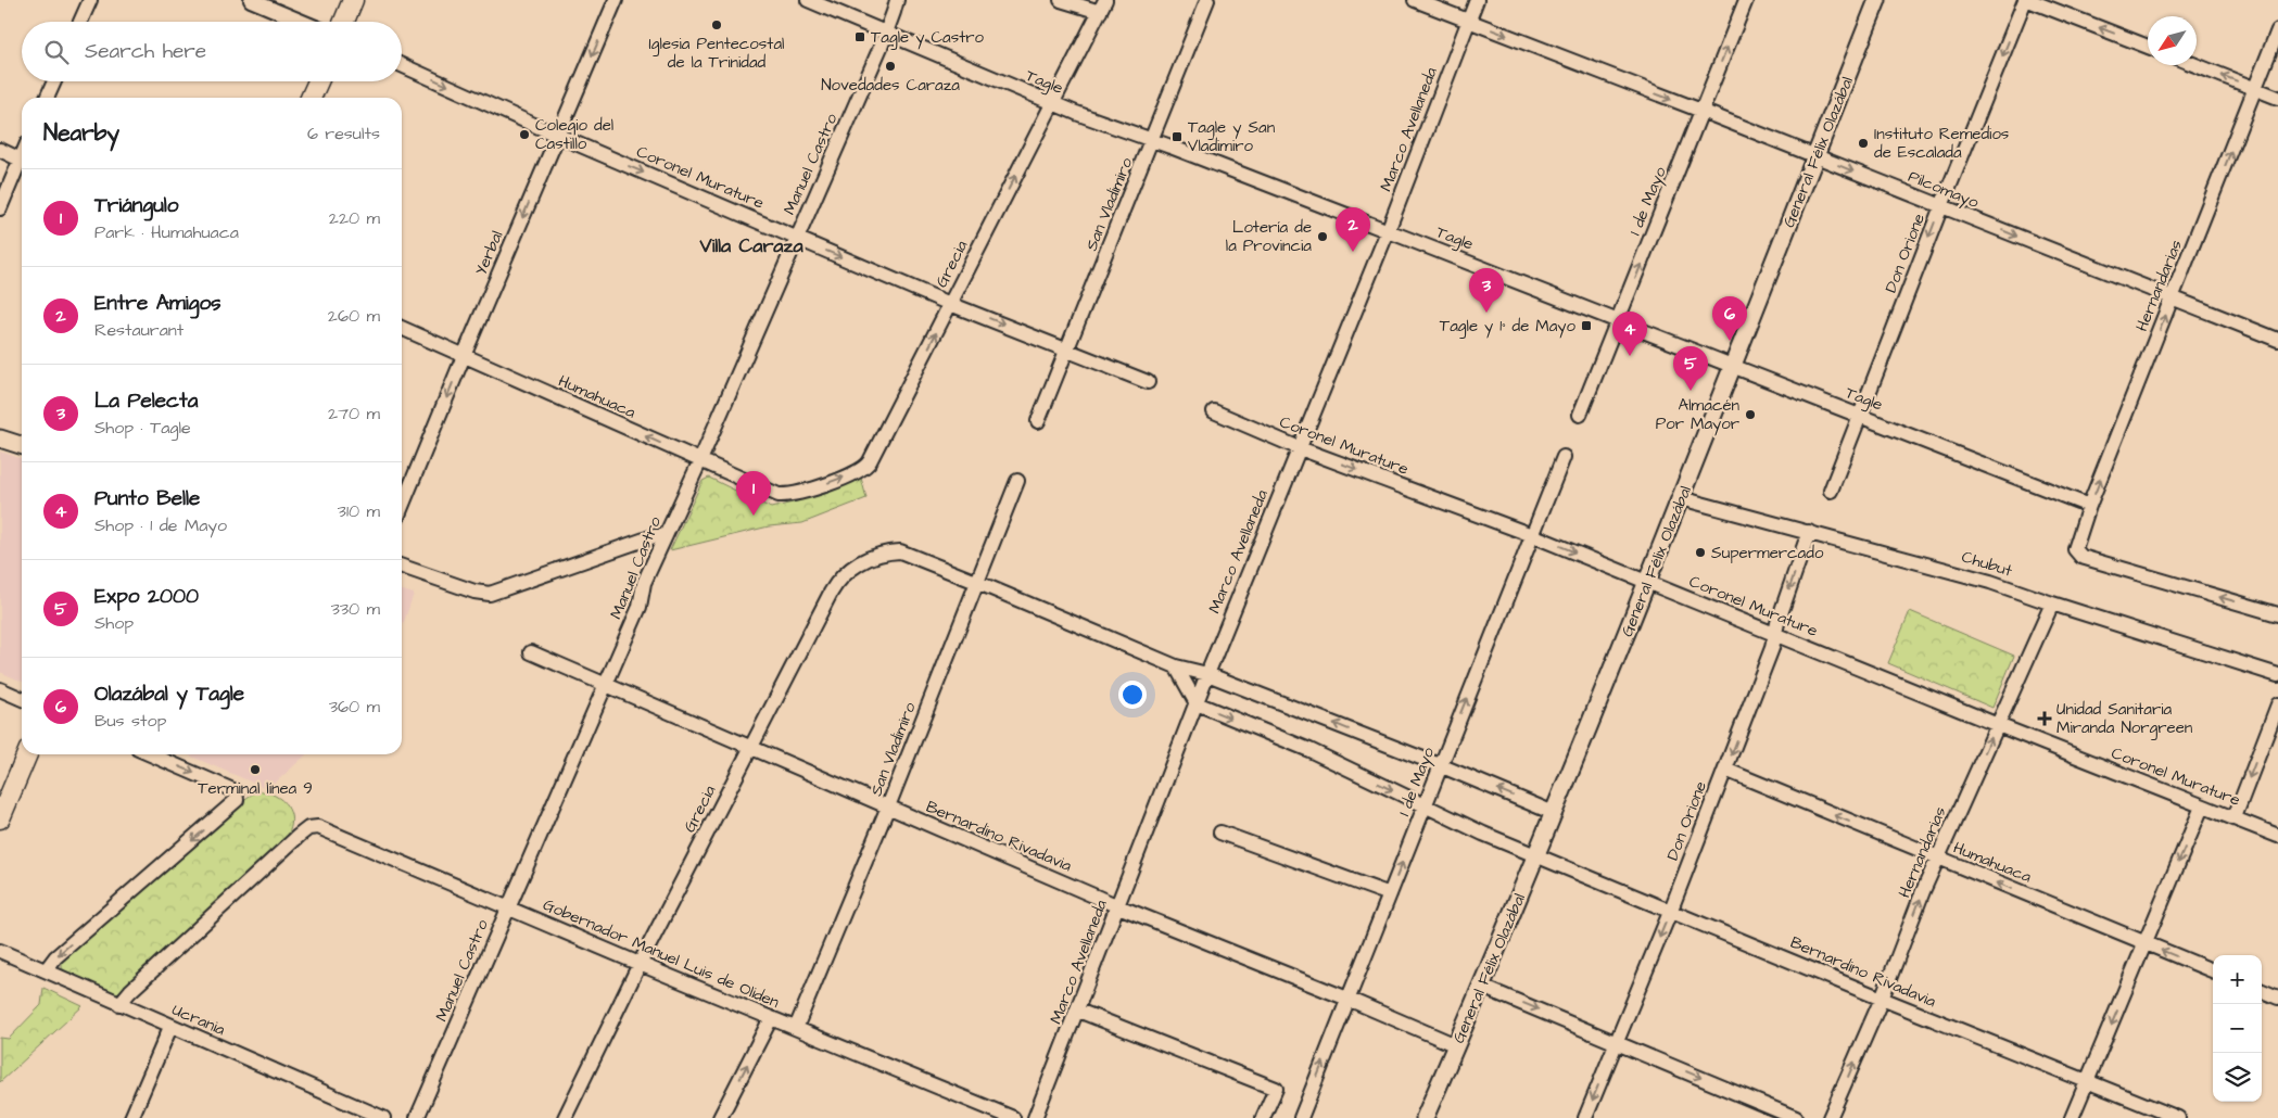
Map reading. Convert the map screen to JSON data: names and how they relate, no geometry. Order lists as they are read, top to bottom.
{
  "streets": {
    "street": [
      "Tagle",
      "Marco Avellaneda",
      "General Félix Olazábal",
      "Manuel Castro",
      "Coronel Murature",
      "Pilcomayo",
      "1 de Mayo",
      "San Vladimiro",
      "Yerbal",
      "Don Orione",
      "Grecia",
      "Hernandarias",
      "Humahuaca",
      "Chubut",
      "Bernardino Rivadavia",
      "Gobernador Manuel Luis de Oliden",
      "Ucrania"
    ]
  },
  "crossings": [
    ["Tagle", "Marco Avellaneda"],
    ["Tagle", "General Félix Olazábal"],
    ["Tagle", "Manuel Castro"],
    ["Tagle", "1 de Mayo"],
    ["Tagle", "San Vladimiro"],
    ["Tagle", "Don Orione"],
    ["Tagle", "Grecia"],
    ["Tagle", "Hernandarias"],
    ["Marco Avellaneda", "Coronel Murature"],
    ["Marco Avellaneda", "Pilcomayo"],
    ["Marco Avellaneda", "Bernardino Rivadavia"],
    ["General Félix Olazábal", "Coronel Murature"],
    ["General Félix Olazábal", "Pilcomayo"],
    ["General Félix Olazábal", "Chubut"],
    ["General Félix Olazábal", "Bernardino Rivadavia"],
    ["Manuel Castro", "Coronel Murature"],
    ["Manuel Castro", "Humahuaca"],
    ["Manuel Castro", "Bernardino Rivadavia"],
    ["Manuel Castro", "Gobernador Manuel Luis de Oliden"],
    ["Coronel Murature", "1 de Mayo"],
    ["Coronel Murature", "San Vladimiro"],
    ["Coronel Murature", "Yerbal"],
    ["Coronel Murature", "Don Orione"],
    ["Coronel Murature", "Grecia"],
    ["Coronel Murature", "Hernandarias"],
    ["Pilcomayo", "1 de Mayo"],
    ["Pilcomayo", "Don Orione"],
    ["Pilcomayo", "Hernandarias"],
    ["1 de Mayo", "Bernardino Rivadavia"],
    ["San Vladimiro", "Grecia"],
    ["San Vladimiro", "Bernardino Rivadavia"],
    ["San Vladimiro", "Gobernador Manuel Luis de Oliden"],
    ["Yerbal", "Humahuaca"],
    ["Don Orione", "Humahuaca"],
    ["Don Orione", "Chubut"],
    ["Don Orione", "Bernardino Rivadavia"],
    ["Grecia", "Humahuaca"],
    ["Grecia", "Bernardino Rivadavia"],
    ["Grecia", "Gobernador Manuel Luis de Oliden"],
    ["Hernandarias", "Humahuaca"],
    ["Hernandarias", "Chubut"],
    ["Hernandarias", "Bernardino Rivadavia"],
    ["Gobernador Manuel Luis de Oliden", "Ucrania"]
  ],
  "one_way": [
    "Coronel Murature",
    "Pilcomayo",
    "1 de Mayo",
    "Yerbal",
    "Don Orione",
    "Hernandarias",
    "Humahuaca"
  ],
  "districts": ["Villa Caraza"],
  "places": {
    "other": [
      "Iglesia Pentecostal de la Trinidad",
      "Novedades Caraza",
      "Colegio del Castillo",
      "Instituto Remedios de Escalada",
      "Lotería de la Provincia",
      "Almacén Por Mayor",
      "Supermercado",
      "Terminal línea 9"
    ],
    "transit": ["Tagle y Castro", "Tagle y San Vladimiro", "Tagle y 1° de Mayo"],
    "health": ["Unidad Sanitaria Miranda Norgreen"]
  },
  "north": "bottom left",
  "page": {
    "search": "Search here",
    "heading": ["Nearby", "6 results"],
    "list": [
      {
        "mark": "1",
        "name": "Triángulo",
        "note": "Park · Humahuaca",
        "value": "220 m"
      },
      {
        "mark": "2",
        "name": "Entre Amigos",
        "note": "Restaurant",
        "value": "260 m"
      },
      {
        "mark": "3",
        "name": "La Pelecta",
        "note": "Shop · Tagle",
        "value": "270 m"
      },
      {
        "mark": "4",
        "name": "Punto Belle",
        "note": "Shop · 1 de Mayo",
        "value": "310 m"
      },
      {
        "mark": "5",
        "name": "Expo 2000",
        "note": "Shop",
        "value": "330 m"
      },
      {
        "mark": "6",
        "name": "Olazábal y Tagle",
        "note": "Bus stop",
        "value": "360 m"
      }
    ],
    "pins": [
      "2",
      "3",
      "6",
      "4",
      "5",
      "1"
    ],
    "map_buttons": ["+", "−"]
  }
}
